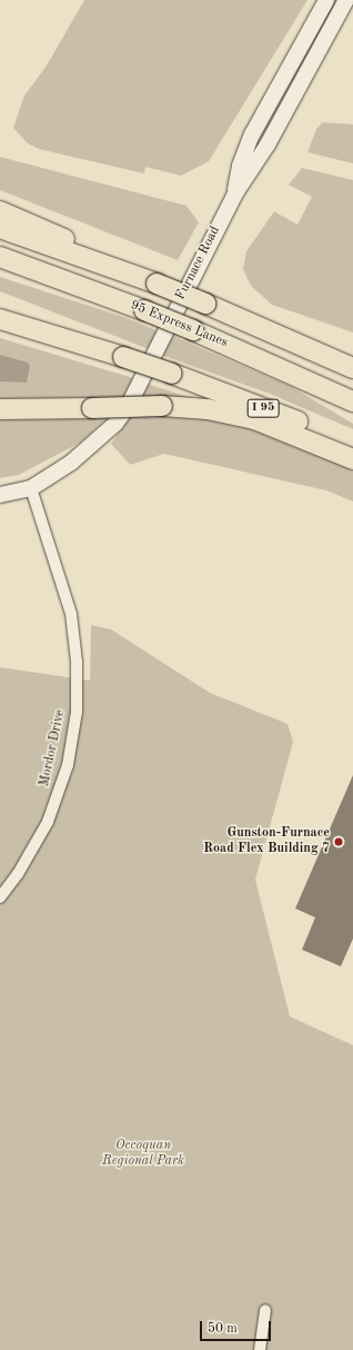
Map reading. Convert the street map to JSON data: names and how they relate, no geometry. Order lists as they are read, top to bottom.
{
  "streets": {
    "highway": ["95 Express Lanes", "I 95"],
    "main road": ["Furnace Road"],
    "street": ["Mordor Drive"]
  },
  "crossings": [
    ["Furnace Road", "Mordor Drive"]
  ],
  "parks": ["Occoquan Regional Park"],
  "places": ["Gunston-Furnace Road Flex Building 7"],
  "scale_bar": "50 m"
}
